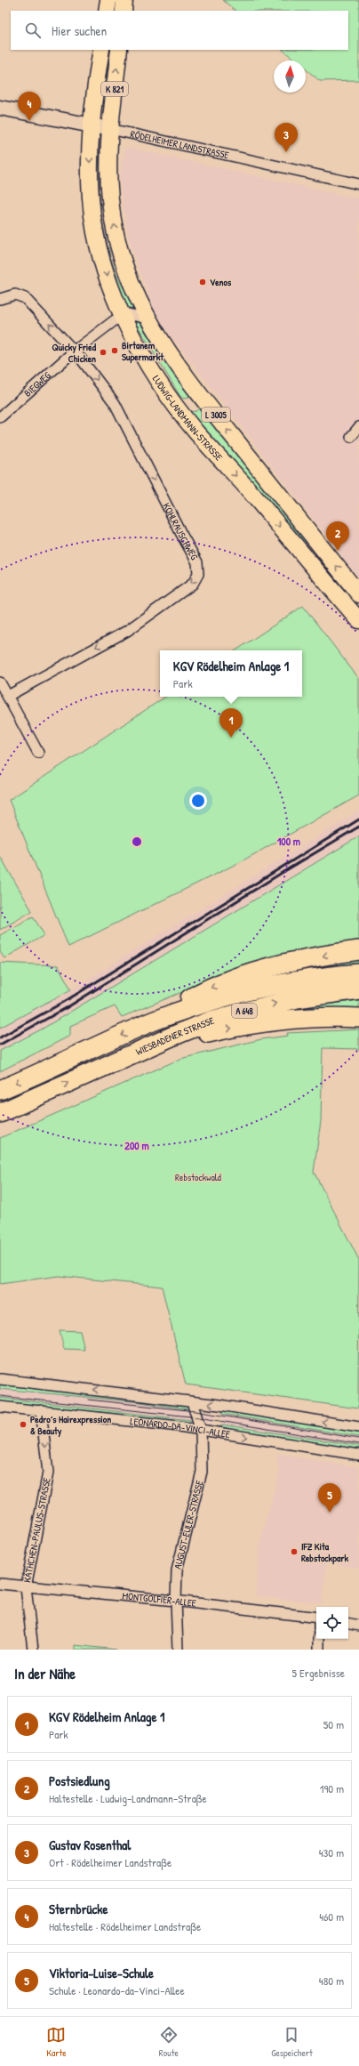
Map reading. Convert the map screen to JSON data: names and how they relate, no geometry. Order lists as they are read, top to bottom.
{
  "streets": {
    "highway": ["A 648", "WIESBADENER STRASSE"],
    "main road": [
      "K 821",
      "RÖDELHEIMER LANDSTRASSE",
      "L 3005",
      "LUDWIG-LANDMANN-STRASSE"
    ],
    "street": [
      "BIEGWEG",
      "KOHLRAUSCHWEG",
      "LEONARDO-DA-VINCI-ALLEE",
      "AUGUST-EULER-STRASSE",
      "KÄTHCHEN-PAULUS-STRASSE",
      "MONTGOLFIER-ALLEE"
    ]
  },
  "crossings": [
    ["K 821", "RÖDELHEIMER LANDSTRASSE"],
    ["K 821", "L 3005"],
    ["RÖDELHEIMER LANDSTRASSE", "L 3005"],
    ["RÖDELHEIMER LANDSTRASSE", "LUDWIG-LANDMANN-STRASSE"],
    ["BIEGWEG", "LUDWIG-LANDMANN-STRASSE"],
    ["BIEGWEG", "KOHLRAUSCHWEG"],
    ["LEONARDO-DA-VINCI-ALLEE", "AUGUST-EULER-STRASSE"],
    ["LEONARDO-DA-VINCI-ALLEE", "KÄTHCHEN-PAULUS-STRASSE"],
    ["AUGUST-EULER-STRASSE", "MONTGOLFIER-ALLEE"],
    ["KÄTHCHEN-PAULUS-STRASSE", "MONTGOLFIER-ALLEE"]
  ],
  "one_way": ["KÄTHCHEN-PAULUS-STRASSE"],
  "parks": ["Rebstockwald"],
  "places": [
    "Venos",
    "Birtanem Supermarkt",
    "Quicky Fried Chicken",
    "Pedro´s Hairexpression & Beauty",
    "IFZ Kita Rebstockpark"
  ],
  "north": "top",
  "page": {
    "search": "Hier suchen",
    "pins": [
      "4",
      "3",
      "2",
      "1",
      "5"
    ],
    "popup": ["KGV Rödelheim Anlage 1", "Park"],
    "heading": ["In der Nähe", "5 Ergebnisse"],
    "list": [
      {
        "mark": "1",
        "name": "KGV Rödelheim Anlage 1",
        "note": "Park",
        "value": "50 m"
      },
      {
        "mark": "2",
        "name": "Postsiedlung",
        "note": "Haltestelle · Ludwig-Landmann-Straße",
        "value": "190 m"
      },
      {
        "mark": "3",
        "name": "Gustav Rosenthal",
        "note": "Ort · Rödelheimer Landstraße",
        "value": "430 m"
      },
      {
        "mark": "4",
        "name": "Sternbrücke",
        "note": "Haltestelle · Rödelheimer Landstraße",
        "value": "460 m"
      },
      {
        "mark": "5",
        "name": "Viktoria-Luise-Schule",
        "note": "Schule · Leonardo-da-Vinci-Allee",
        "value": "480 m"
      }
    ],
    "nav": ["Karte", "Route", "Gespeichert"]
  },
  "rings": ["100 m", "200 m"]
}
